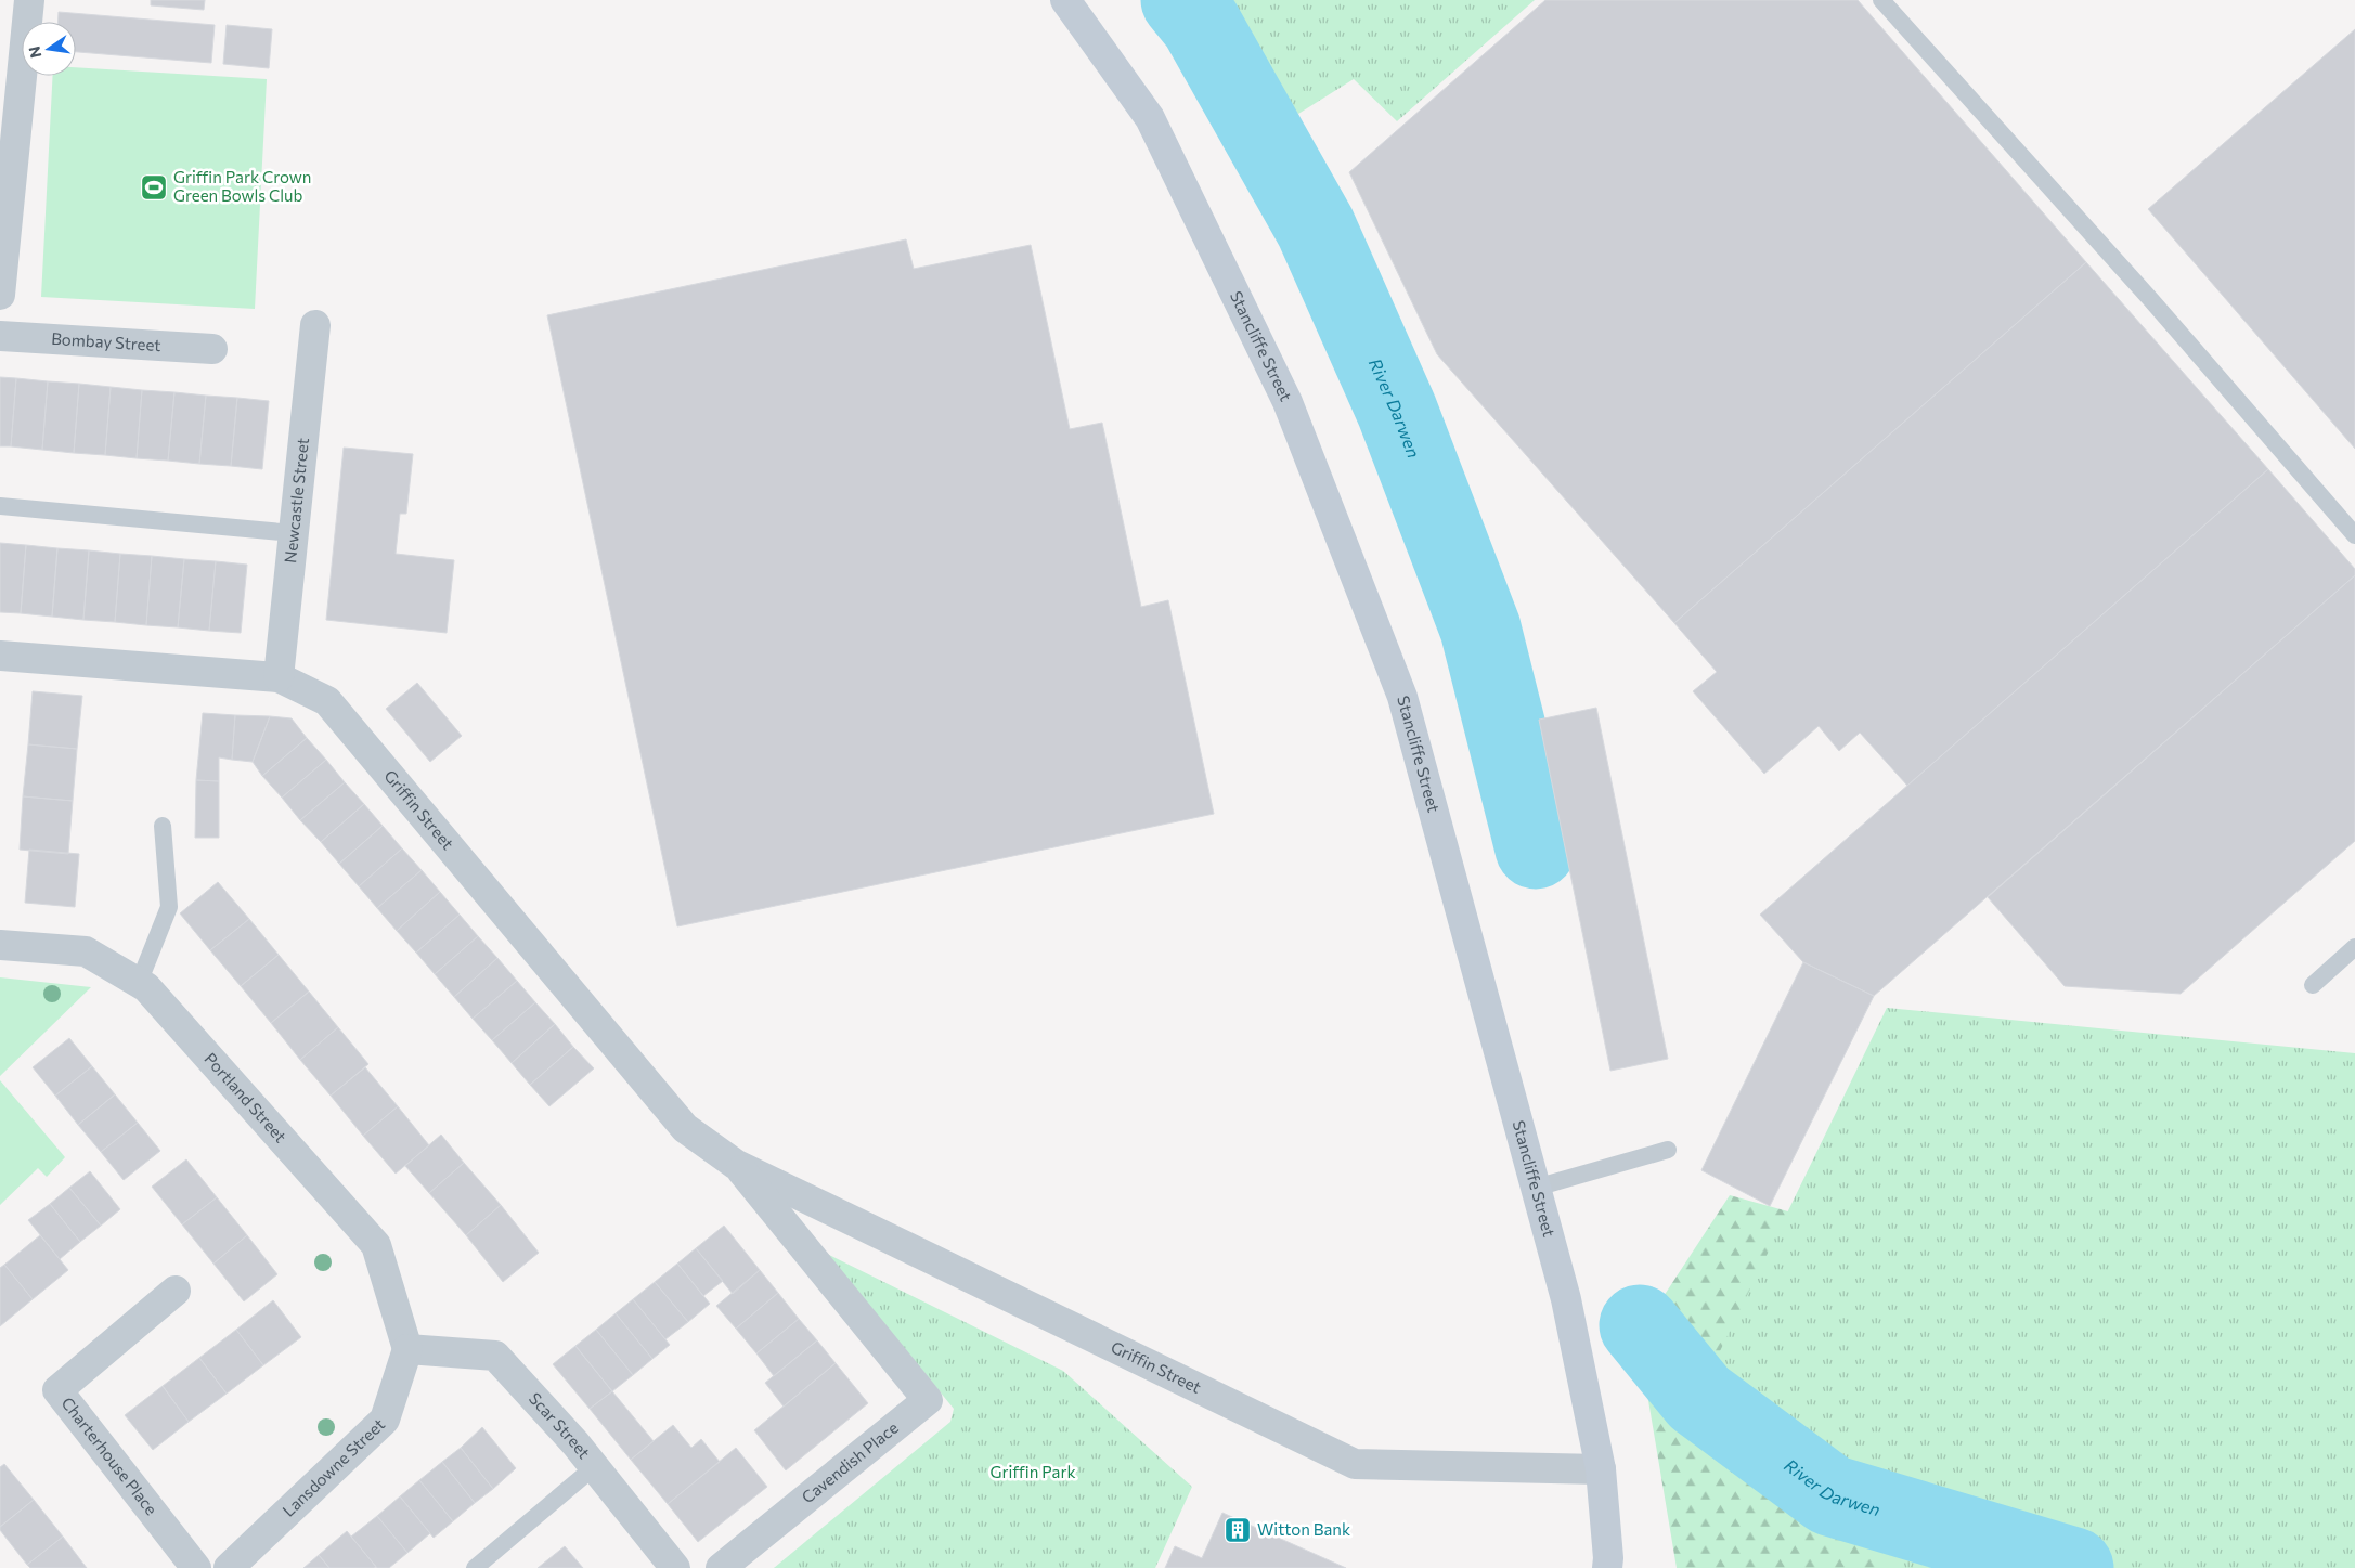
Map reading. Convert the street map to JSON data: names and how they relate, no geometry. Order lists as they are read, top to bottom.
{
  "streets": {
    "main road": ["Stancliffe Street"],
    "street": [
      "Bombay Street",
      "Newcastle Street",
      "Griffin Street",
      "Portland Street",
      "Scar Street",
      "Charterhouse Place",
      "Cavendish Place",
      "Lansdowne Street"
    ]
  },
  "crossings": [
    ["Stancliffe Street", "Griffin Street"],
    ["Newcastle Street", "Griffin Street"],
    ["Griffin Street", "Cavendish Place"],
    ["Portland Street", "Scar Street"],
    ["Portland Street", "Lansdowne Street"],
    ["Scar Street", "Lansdowne Street"]
  ],
  "water": ["River Darwen"],
  "parks": ["Griffin Park"],
  "places": {
    "sports": ["Griffin Park Crown Green Bowls Club"],
    "building": ["Witton Bank"]
  },
  "north": "left"
}
